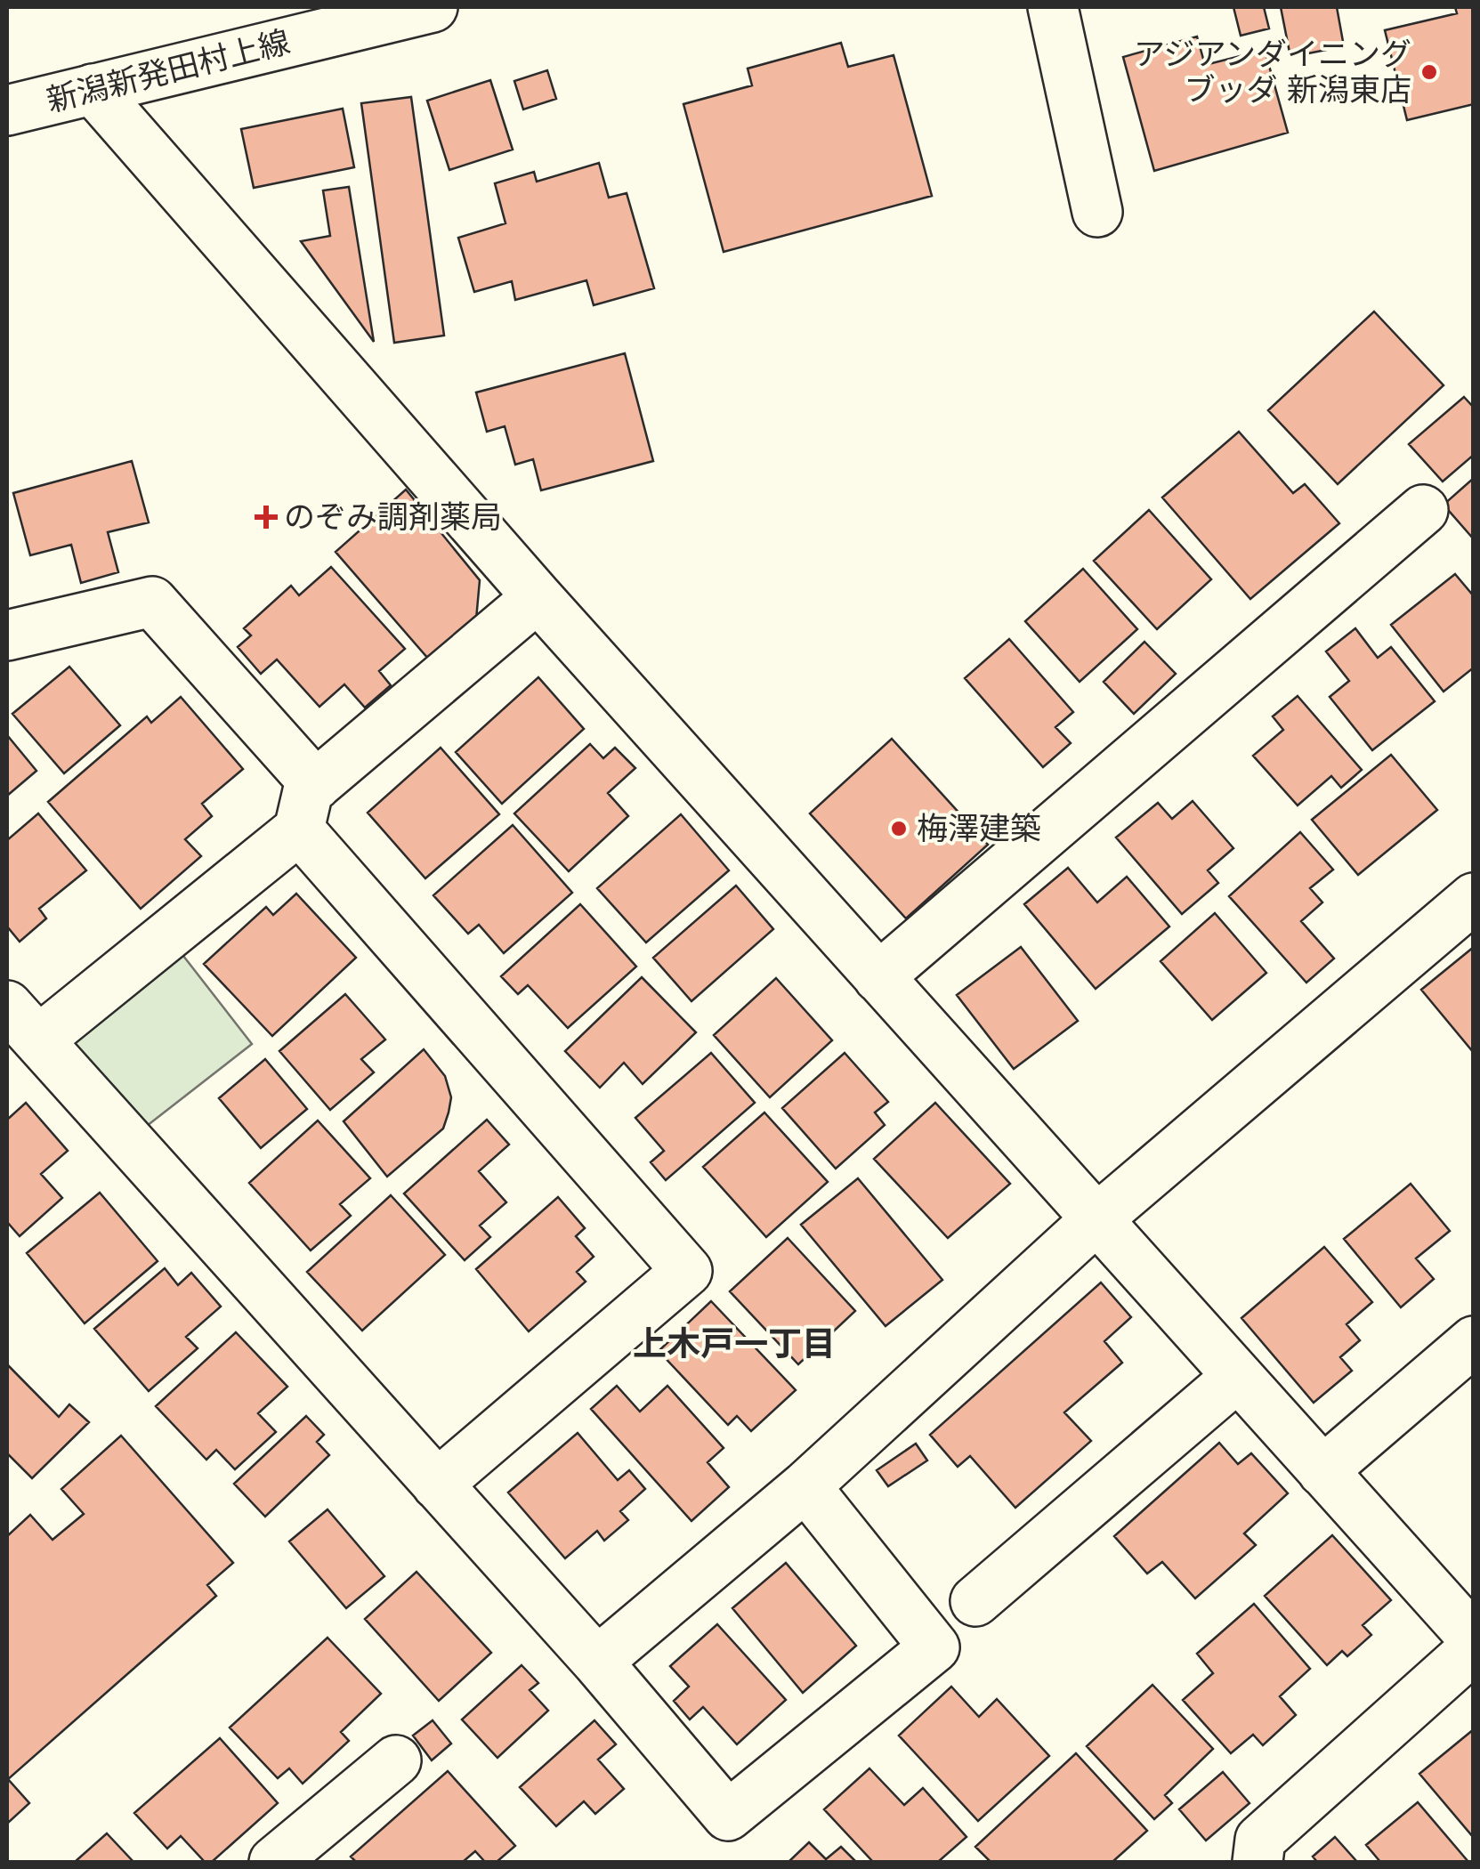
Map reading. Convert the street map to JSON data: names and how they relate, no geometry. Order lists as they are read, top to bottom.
{
  "streets": {
    "street": ["新潟新発田村上線"]
  },
  "districts": ["上木戸一丁目"],
  "places": {
    "other": ["アジアンダイニング ブッダ 新潟東店", "梅澤建築"],
    "health": ["のぞみ調剤薬局"]
  }
}
